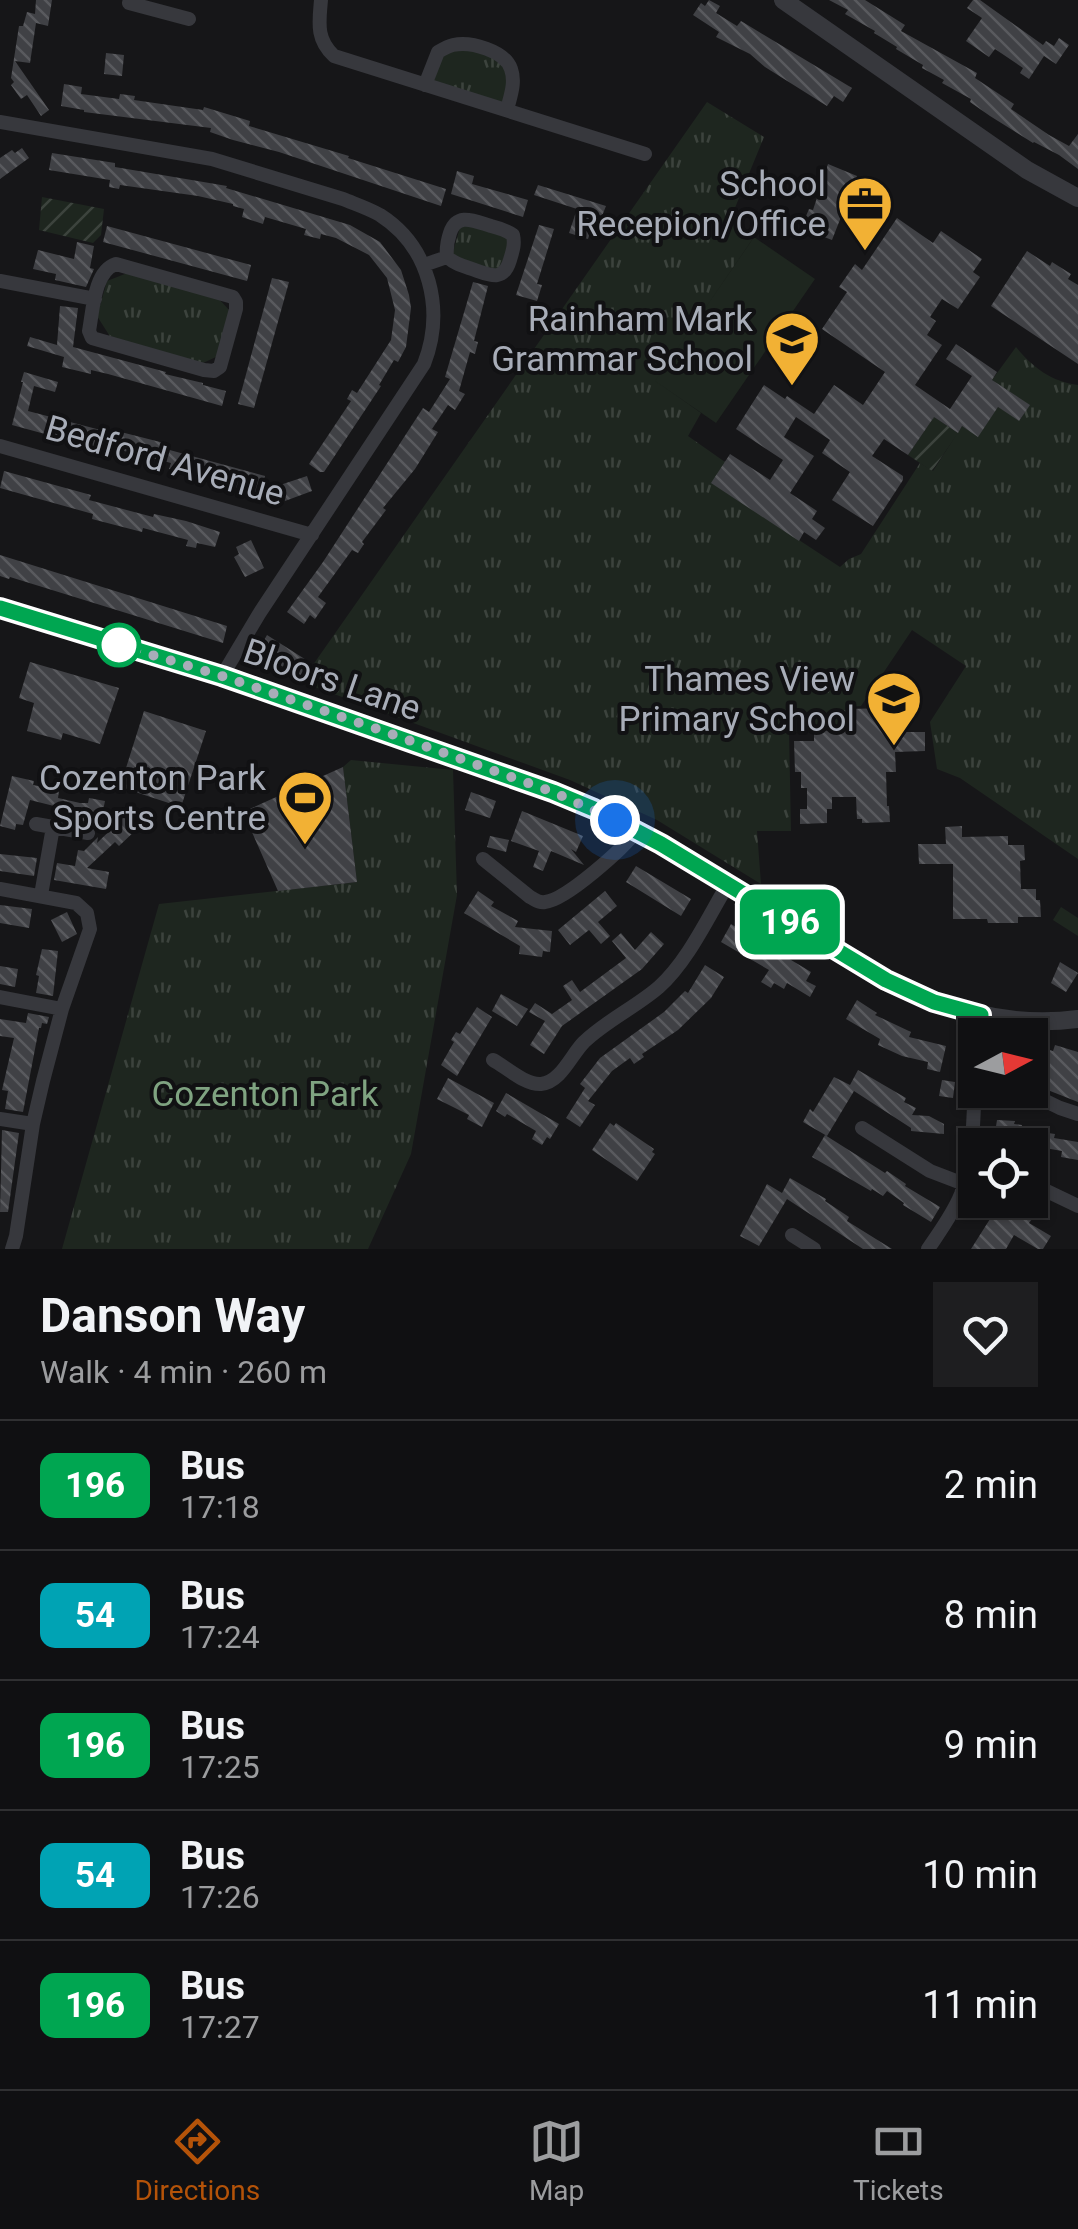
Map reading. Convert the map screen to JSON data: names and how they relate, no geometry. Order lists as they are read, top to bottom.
{
  "streets": {
    "street": ["Bedford Avenue", "Bloors Lane"]
  },
  "parks": ["Cozenton Park"],
  "places": {
    "office": ["School Recepion/Office"],
    "school or university": ["Rainham Mark Grammar School", "Thames View Primary School"],
    "sports": ["Cozenton Park Sports Centre"]
  },
  "lines": ["bus line 196"],
  "north": "right",
  "page": {
    "on_map": "196",
    "heading": ["Danson Way", "Walk · 4 min · 260 m"],
    "list": [
      {
        "mark": "196",
        "name": "Bus",
        "note": "17:18",
        "value": "2 min"
      },
      {
        "mark": "54",
        "name": "Bus",
        "note": "17:24",
        "value": "8 min"
      },
      {
        "mark": "196",
        "name": "Bus",
        "note": "17:25",
        "value": "9 min"
      },
      {
        "mark": "54",
        "name": "Bus",
        "note": "17:26",
        "value": "10 min"
      },
      {
        "mark": "196",
        "name": "Bus",
        "note": "17:27",
        "value": "11 min"
      }
    ],
    "tabs": ["Directions", "Map", "Tickets"]
  }
}
